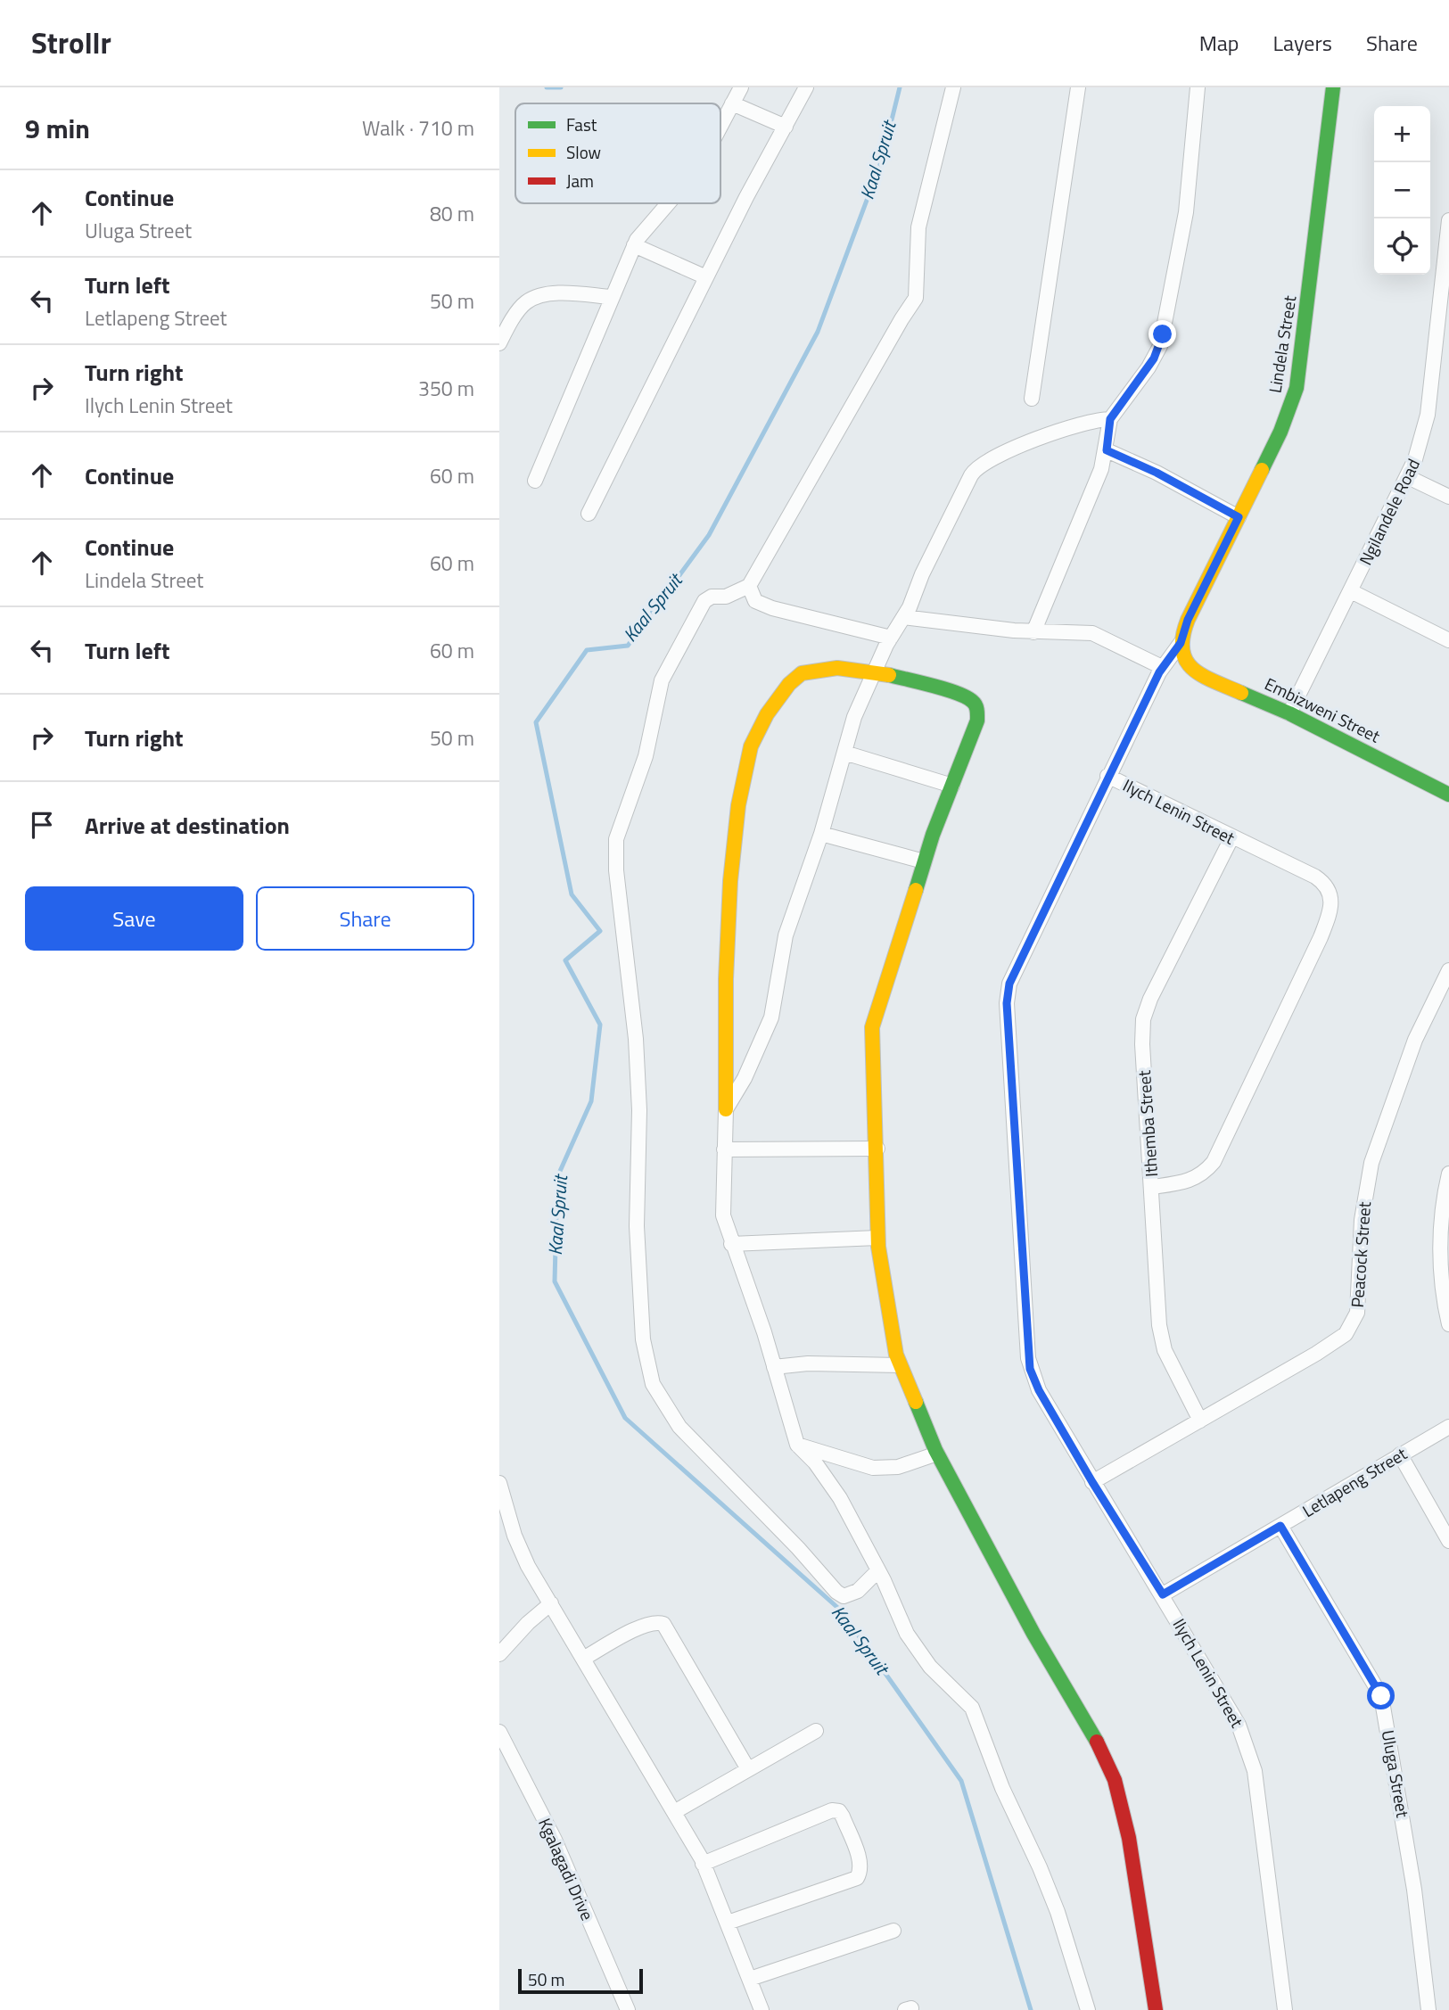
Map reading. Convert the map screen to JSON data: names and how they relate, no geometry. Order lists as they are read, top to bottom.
{
  "streets": {
    "street": [
      "Lindela Street",
      "Ngilandele Road",
      "Embizweni Street",
      "Ilych Lenin Street",
      "Ithemba Street",
      "Peacock Street",
      "Letlapeng Street",
      "Uluga Street",
      "Kgalagadi Drive"
    ]
  },
  "crossings": [
    ["Lindela Street", "Embizweni Street"],
    ["Ngilandele Road", "Embizweni Street"],
    ["Ilych Lenin Street", "Ithemba Street"],
    ["Ilych Lenin Street", "Peacock Street"],
    ["Ilych Lenin Street", "Letlapeng Street"],
    ["Ithemba Street", "Peacock Street"],
    ["Letlapeng Street", "Uluga Street"]
  ],
  "water": ["Kaal Spruit"],
  "legend": ["Fast", "Slow", "Jam"],
  "scale_bar": "50 m",
  "page": {
    "header": "Strollr",
    "nav": ["Map", "Layers", "Share"],
    "heading": ["9 min", "Walk · 710 m"],
    "map_buttons": ["+", "−"],
    "list": [
      ["Continue", "Uluga Street", "80 m"],
      ["Turn left", "Letlapeng Street", "50 m"],
      ["Turn right", "Ilych Lenin Street", "350 m"],
      ["Continue", "60 m"],
      ["Continue", "Lindela Street", "60 m"],
      ["Turn left", "60 m"],
      ["Turn right", "50 m"],
      "Arrive at destination"
    ],
    "buttons": ["Save", "Share"],
    "scale": "50 m"
  }
}
